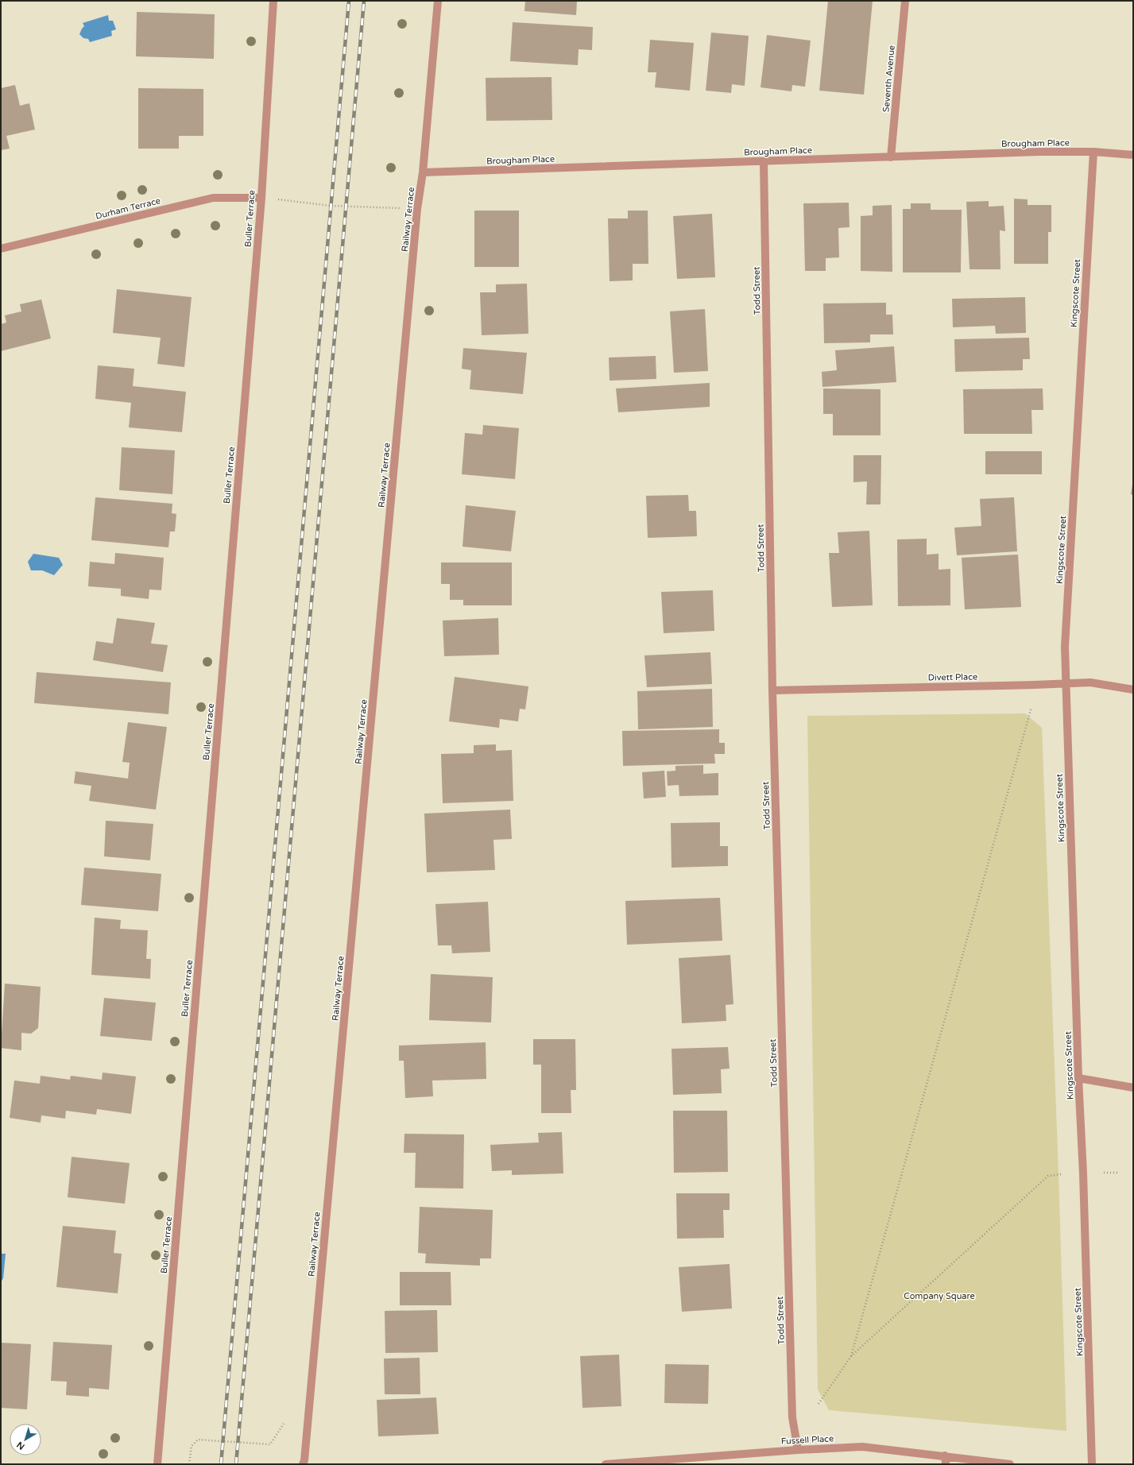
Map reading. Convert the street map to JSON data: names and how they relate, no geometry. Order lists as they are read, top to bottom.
{
  "streets": {
    "street": [
      "Seventh Avenue",
      "Brougham Place",
      "Durham Terrace",
      "Buller Terrace",
      "Railway Terrace",
      "Todd Street",
      "Kingscote Street",
      "Divett Place",
      "Fussell Place"
    ]
  },
  "crossings": [
    ["Seventh Avenue", "Brougham Place"],
    ["Brougham Place", "Railway Terrace"],
    ["Brougham Place", "Todd Street"],
    ["Brougham Place", "Kingscote Street"],
    ["Durham Terrace", "Buller Terrace"],
    ["Todd Street", "Divett Place"],
    ["Todd Street", "Fussell Place"],
    ["Kingscote Street", "Divett Place"]
  ],
  "parks": ["Company Square"],
  "north": "bottom left"
}
